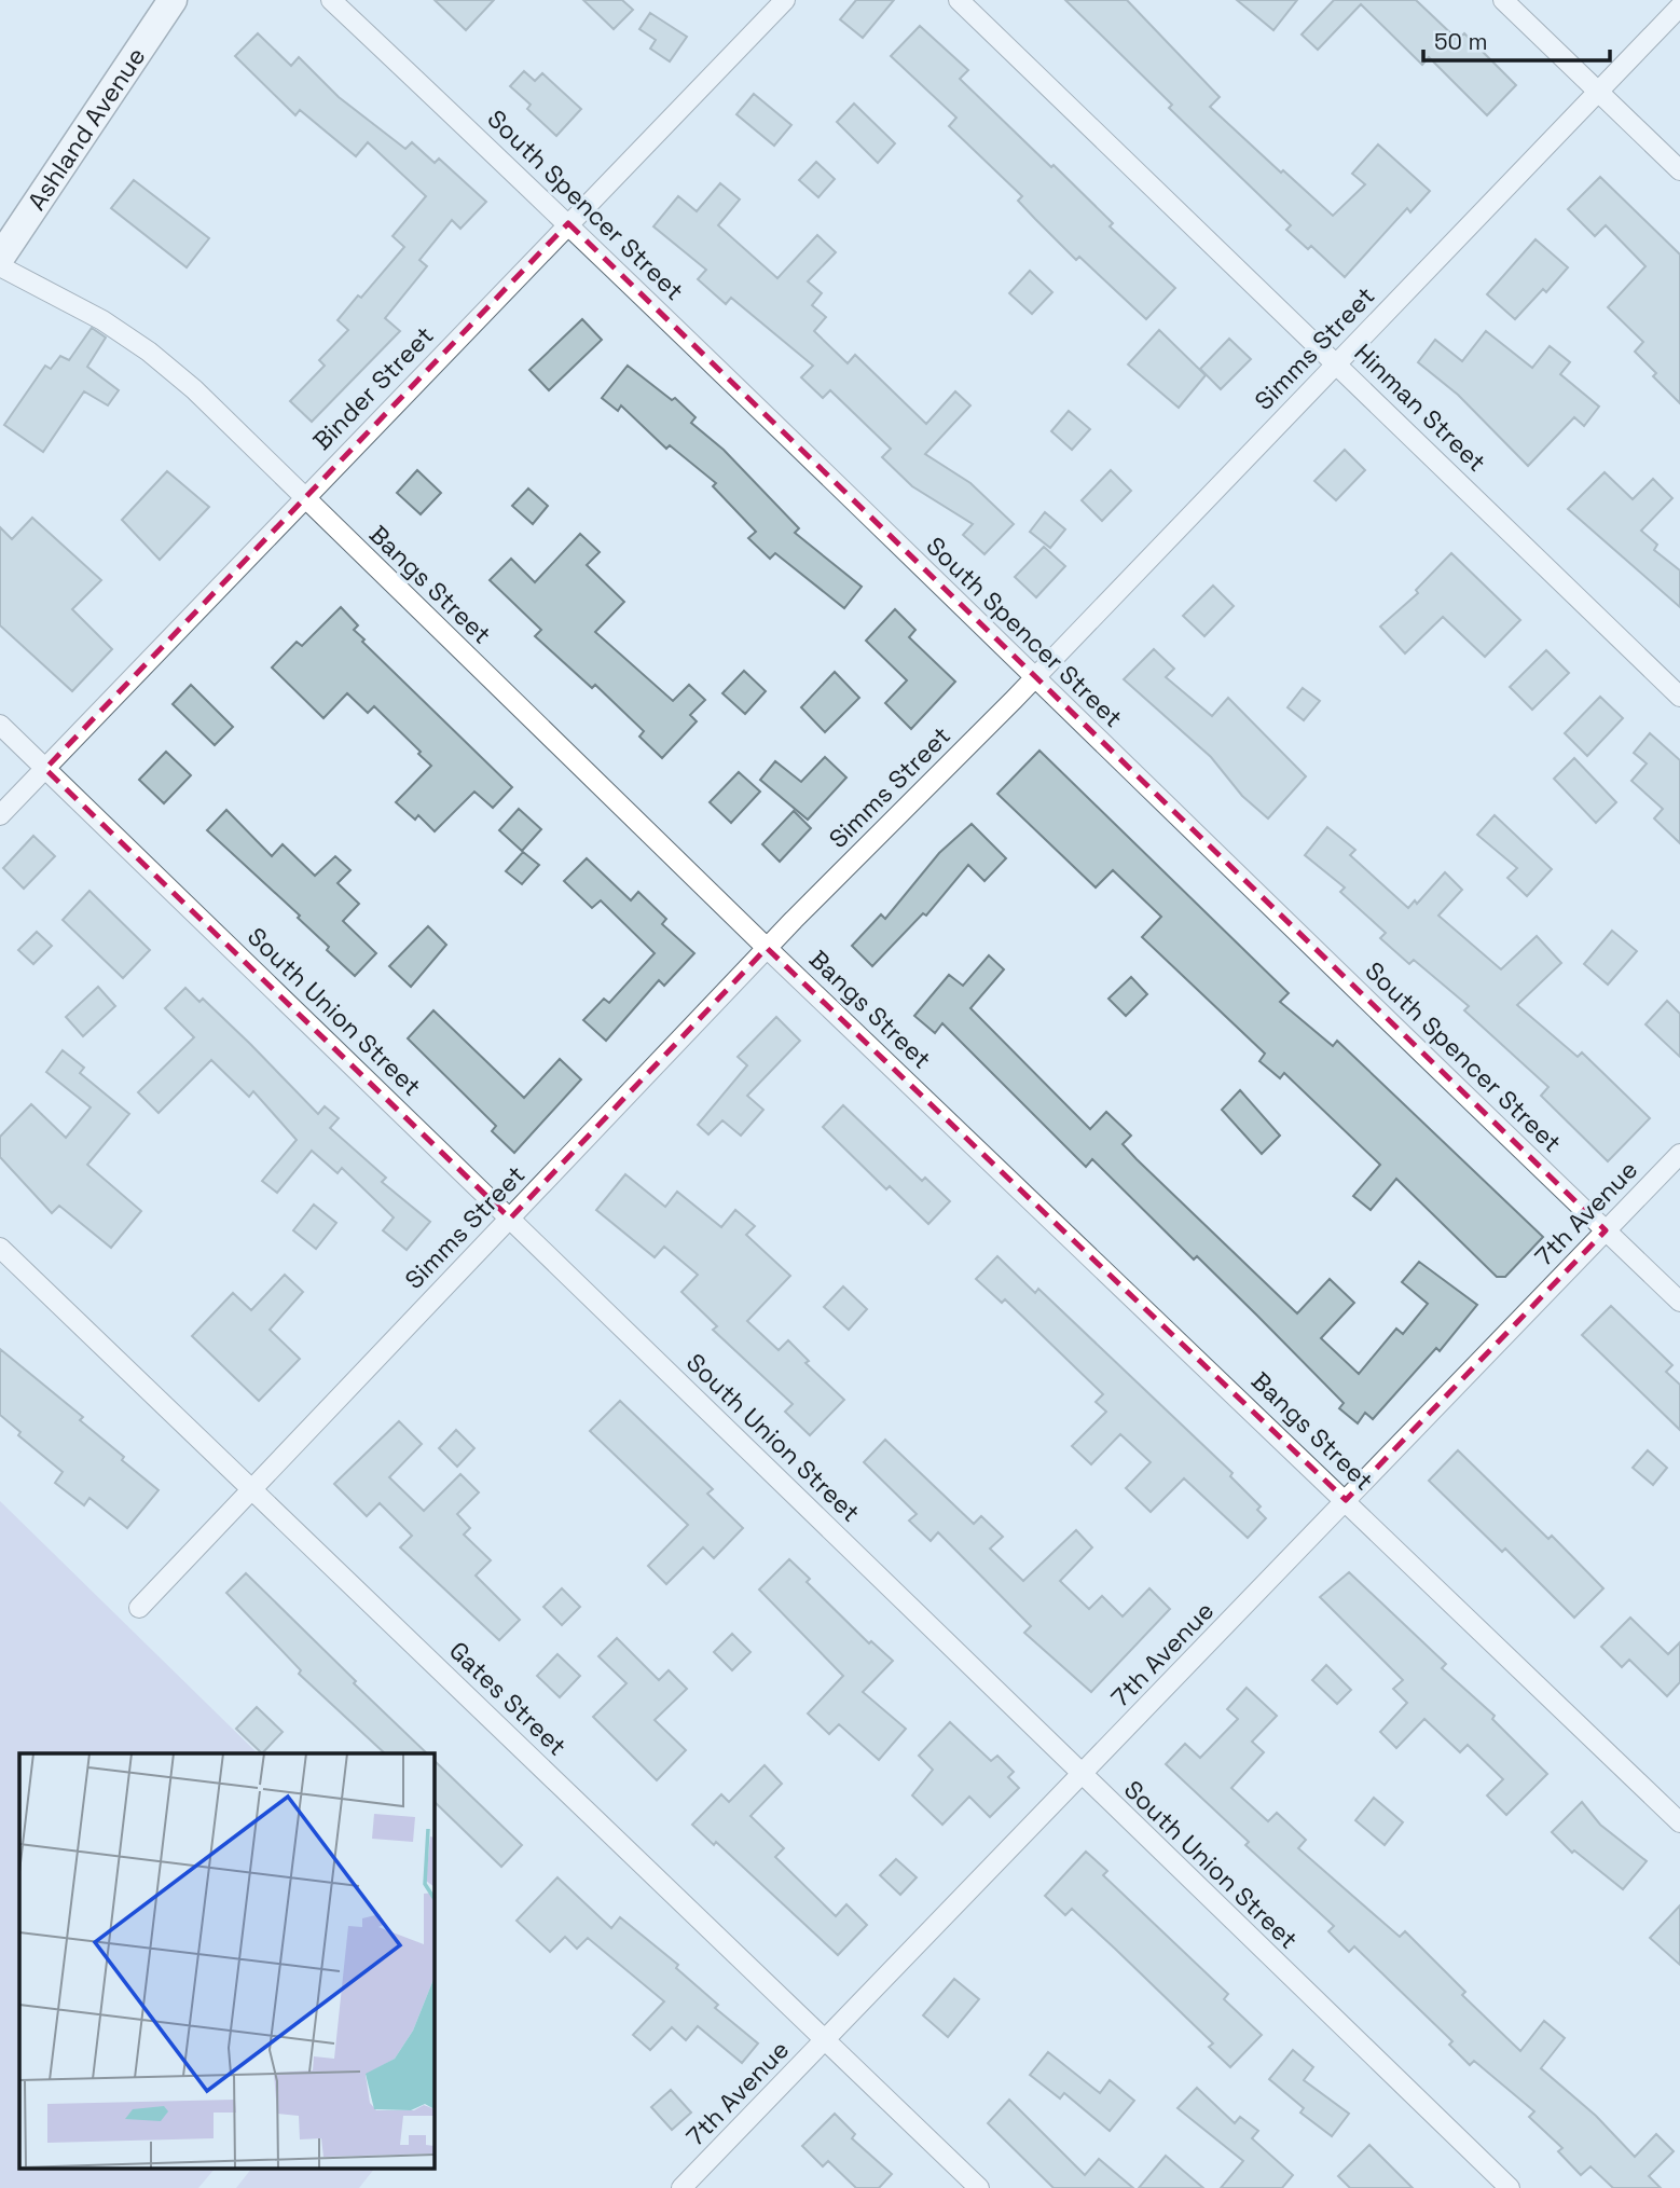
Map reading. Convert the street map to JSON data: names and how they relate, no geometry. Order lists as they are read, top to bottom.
{
  "streets": {
    "street": [
      "Ashland Avenue",
      "South Spencer Street",
      "Simms Street",
      "Binder Street",
      "Hinman Street",
      "Bangs Street",
      "South Union Street",
      "7th Avenue",
      "Gates Street"
    ]
  },
  "crossings": [
    ["South Spencer Street", "Simms Street"],
    ["South Spencer Street", "Binder Street"],
    ["South Spencer Street", "7th Avenue"],
    ["Simms Street", "Hinman Street"],
    ["Simms Street", "Bangs Street"],
    ["Simms Street", "South Union Street"],
    ["Simms Street", "Gates Street"],
    ["Binder Street", "Bangs Street"],
    ["Binder Street", "South Union Street"],
    ["Bangs Street", "7th Avenue"],
    ["South Union Street", "7th Avenue"],
    ["7th Avenue", "Gates Street"]
  ],
  "scale_bar": "50 m"
}
